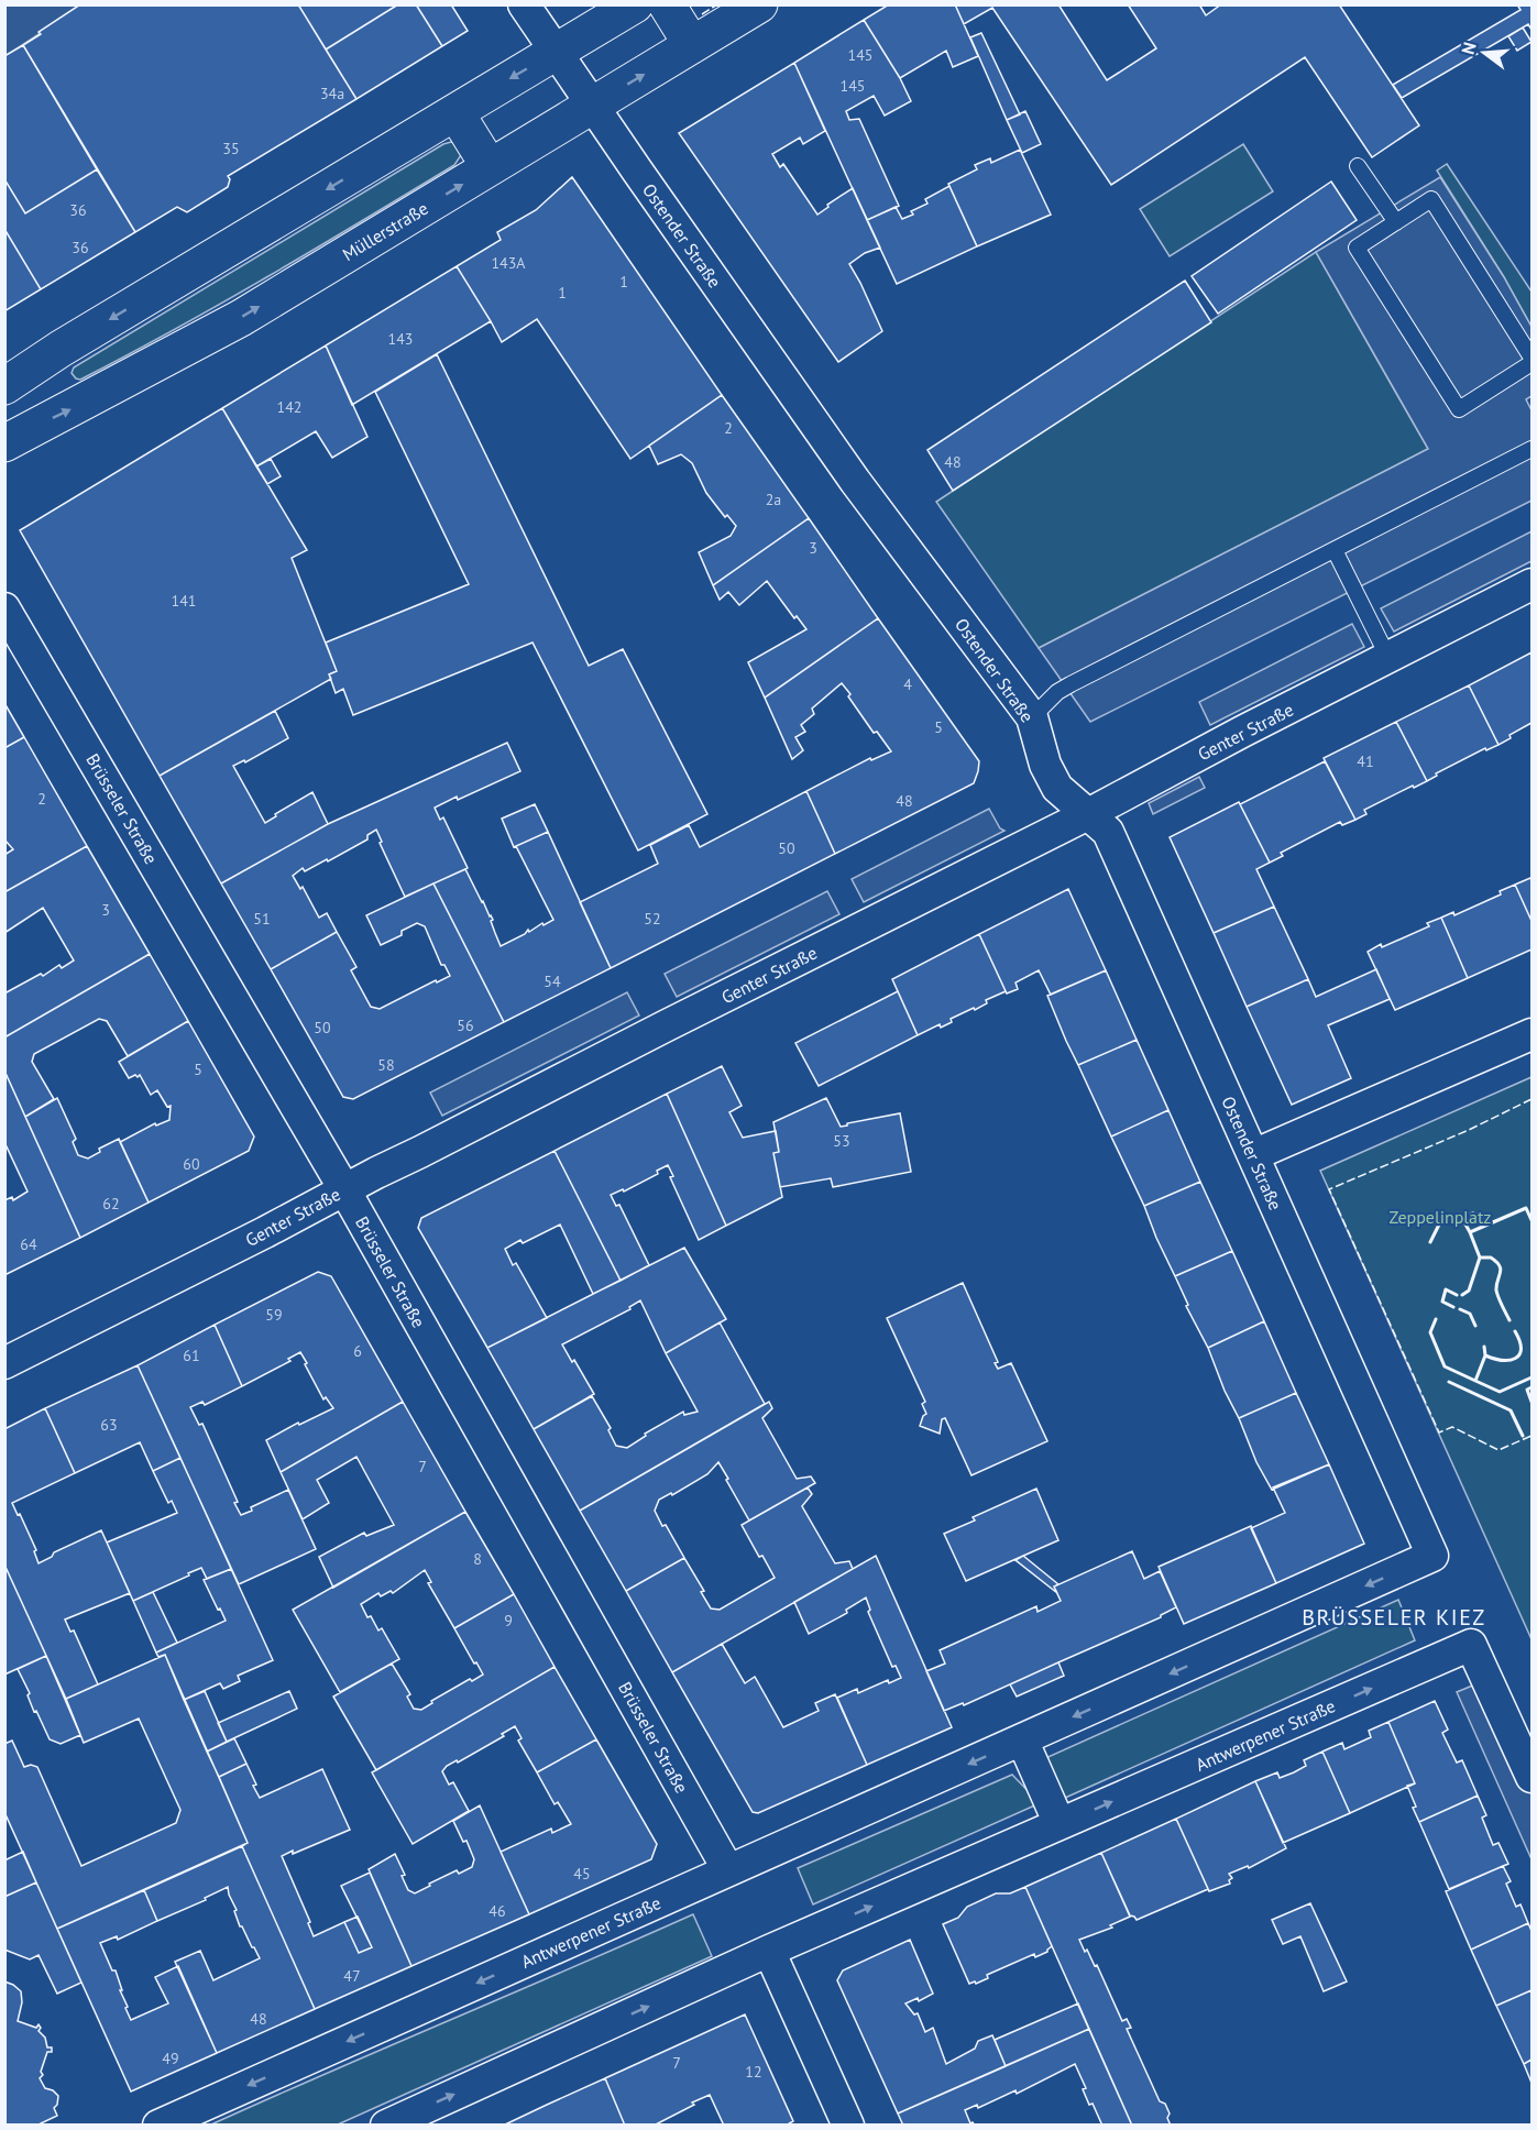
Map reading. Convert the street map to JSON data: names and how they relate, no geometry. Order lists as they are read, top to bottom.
{
  "streets": {
    "main road": ["Müllerstraße"],
    "street": [
      "Ostender Straße",
      "Genter Straße",
      "Brüsseler Straße",
      "Antwerpener Straße"
    ]
  },
  "crossings": [
    ["Müllerstraße", "Ostender Straße"],
    ["Ostender Straße", "Genter Straße"],
    ["Ostender Straße", "Antwerpener Straße"],
    ["Genter Straße", "Brüsseler Straße"],
    ["Brüsseler Straße", "Antwerpener Straße"]
  ],
  "districts": ["BRÜSSELER KIEZ"],
  "parks": ["Zeppelinplatz"],
  "house_numbers": [
    "145",
    "145",
    "34a",
    "35",
    "36",
    "36",
    "143A",
    "1",
    "1",
    "143",
    "142",
    "2",
    "48",
    "2a",
    "3",
    "141",
    "4",
    "5",
    "41",
    "2",
    "48",
    "50",
    "3",
    "51",
    "52",
    "54",
    "56",
    "50",
    "58",
    "5",
    "53",
    "60",
    "62",
    "64",
    "59",
    "6",
    "61",
    "63",
    "7",
    "8",
    "9",
    "45",
    "46",
    "47",
    "48",
    "49",
    "7",
    "12"
  ],
  "north": "left"
}
